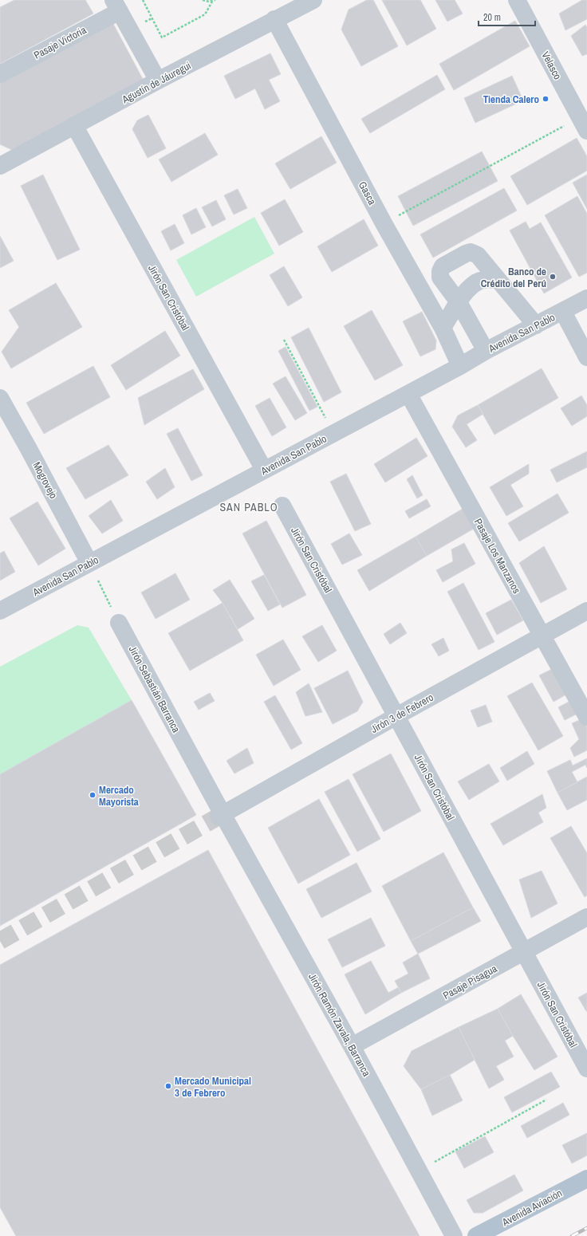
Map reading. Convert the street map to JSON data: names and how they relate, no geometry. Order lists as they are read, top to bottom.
{
  "streets": {
    "main road": ["Avenida Aviación"],
    "street": [
      "Pasaje Victoria",
      "Velasco",
      "Agustín de Jáuregui",
      "Gasca",
      "Jirón San Cristóbal",
      "Avenida San Pablo",
      "Mogrovejo",
      "Pasaje Los Manzanos",
      "Jirón Sebastián Barranca",
      "Jirón 3 de Febrero",
      "Pasaje Pisagua",
      "Jirón Ramón Zavala, Barranca"
    ]
  },
  "crossings": [
    ["Agustín de Jáuregui", "Gasca"],
    ["Agustín de Jáuregui", "Jirón San Cristóbal"],
    ["Gasca", "Avenida San Pablo"],
    ["Jirón San Cristóbal", "Avenida San Pablo"],
    ["Jirón San Cristóbal", "Jirón 3 de Febrero"],
    ["Jirón San Cristóbal", "Pasaje Pisagua"],
    ["Avenida San Pablo", "Mogrovejo"],
    ["Avenida San Pablo", "Pasaje Los Manzanos"],
    ["Pasaje Los Manzanos", "Jirón 3 de Febrero"],
    ["Jirón Sebastián Barranca", "Jirón 3 de Febrero"],
    ["Jirón Sebastián Barranca", "Jirón Ramón Zavala, Barranca"],
    ["Jirón 3 de Febrero", "Jirón Ramón Zavala, Barranca"],
    ["Pasaje Pisagua", "Jirón Ramón Zavala, Barranca"]
  ],
  "districts": ["SAN PABLO"],
  "places": [
    "Tienda Calero",
    "Banco de Crédito del Perú",
    "Mercado Mayorista",
    "Mercado Municipal 3 de Febrero"
  ],
  "scale_bar": "20 m"
}
